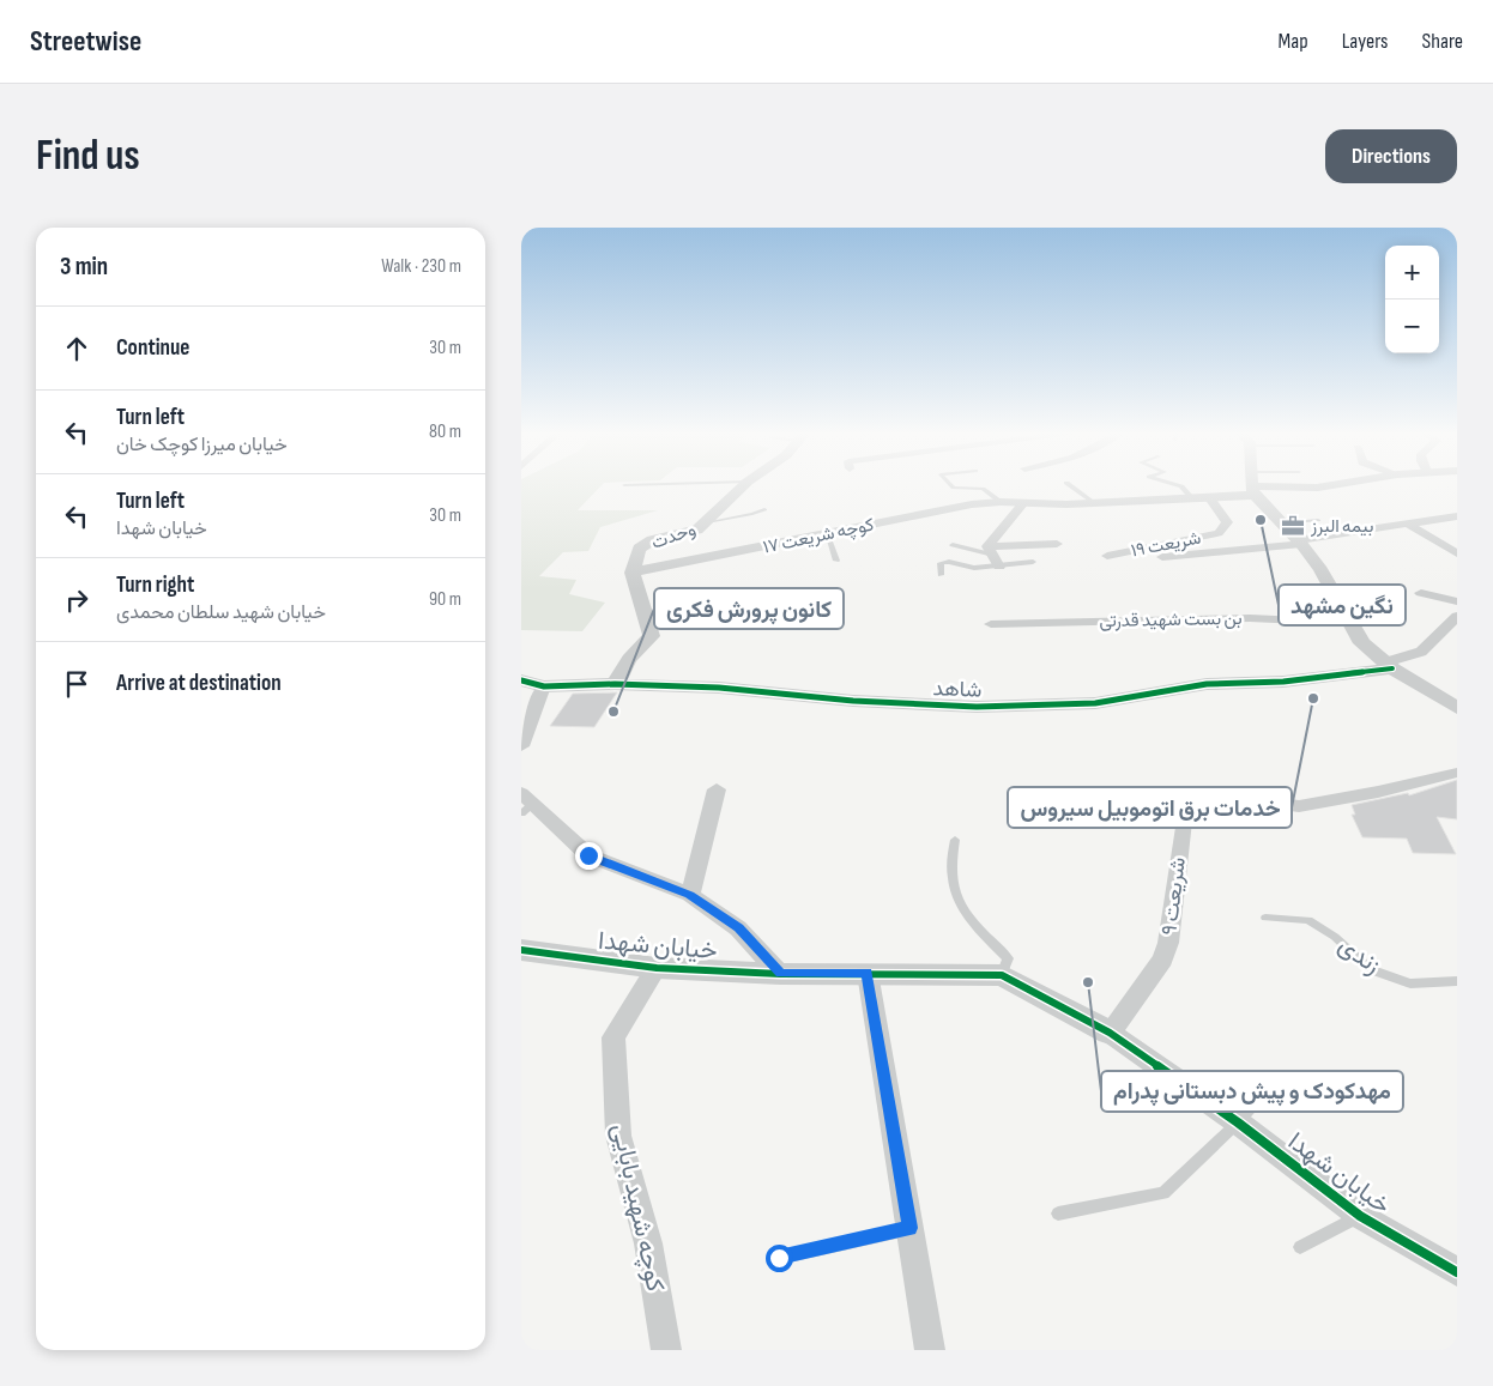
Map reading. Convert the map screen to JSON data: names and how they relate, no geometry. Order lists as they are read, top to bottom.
{
  "streets": {
    "street": [
      "وحدت",
      "کوچه شریعت ۱۷",
      "شریعت ۱۹",
      "بن بست شهید قدرتی",
      "شاهد",
      "شریعت ۹",
      "خیابان شهدا",
      "کوچه شهید بابایی"
    ],
    "lane": ["زندی"]
  },
  "crossings": [
    ["وحدت", "کوچه شریعت ۱۷"],
    ["کوچه شریعت ۱۷", "شریعت ۱۹"],
    ["شریعت ۹", "خیابان شهدا"],
    ["خیابان شهدا", "کوچه شهید بابایی"]
  ],
  "places": {
    "other": [
      "نگین مشهد",
      "خدمات برق اتوموبیل سیروس",
      "کانون پرورش فکری",
      "مهدکودک و پیش دبستانی پدرام"
    ],
    "office": ["بیمه البرز"]
  },
  "page": {
    "header": "Streetwise",
    "nav": ["Map", "Layers", "Share"],
    "buttons": "Directions",
    "title": "Find us",
    "heading": ["3 min", "Walk · 230 m"],
    "map_buttons": ["+", "−"],
    "list": [
      ["Continue", "30 m"],
      ["Turn left", "خیابان میرزا کوچک خان", "80 m"],
      ["Turn left", "خیابان شهدا", "30 m"],
      ["Turn right", "خیابان شهید سلطان محمدی", "90 m"],
      "Arrive at destination"
    ]
  }
}
